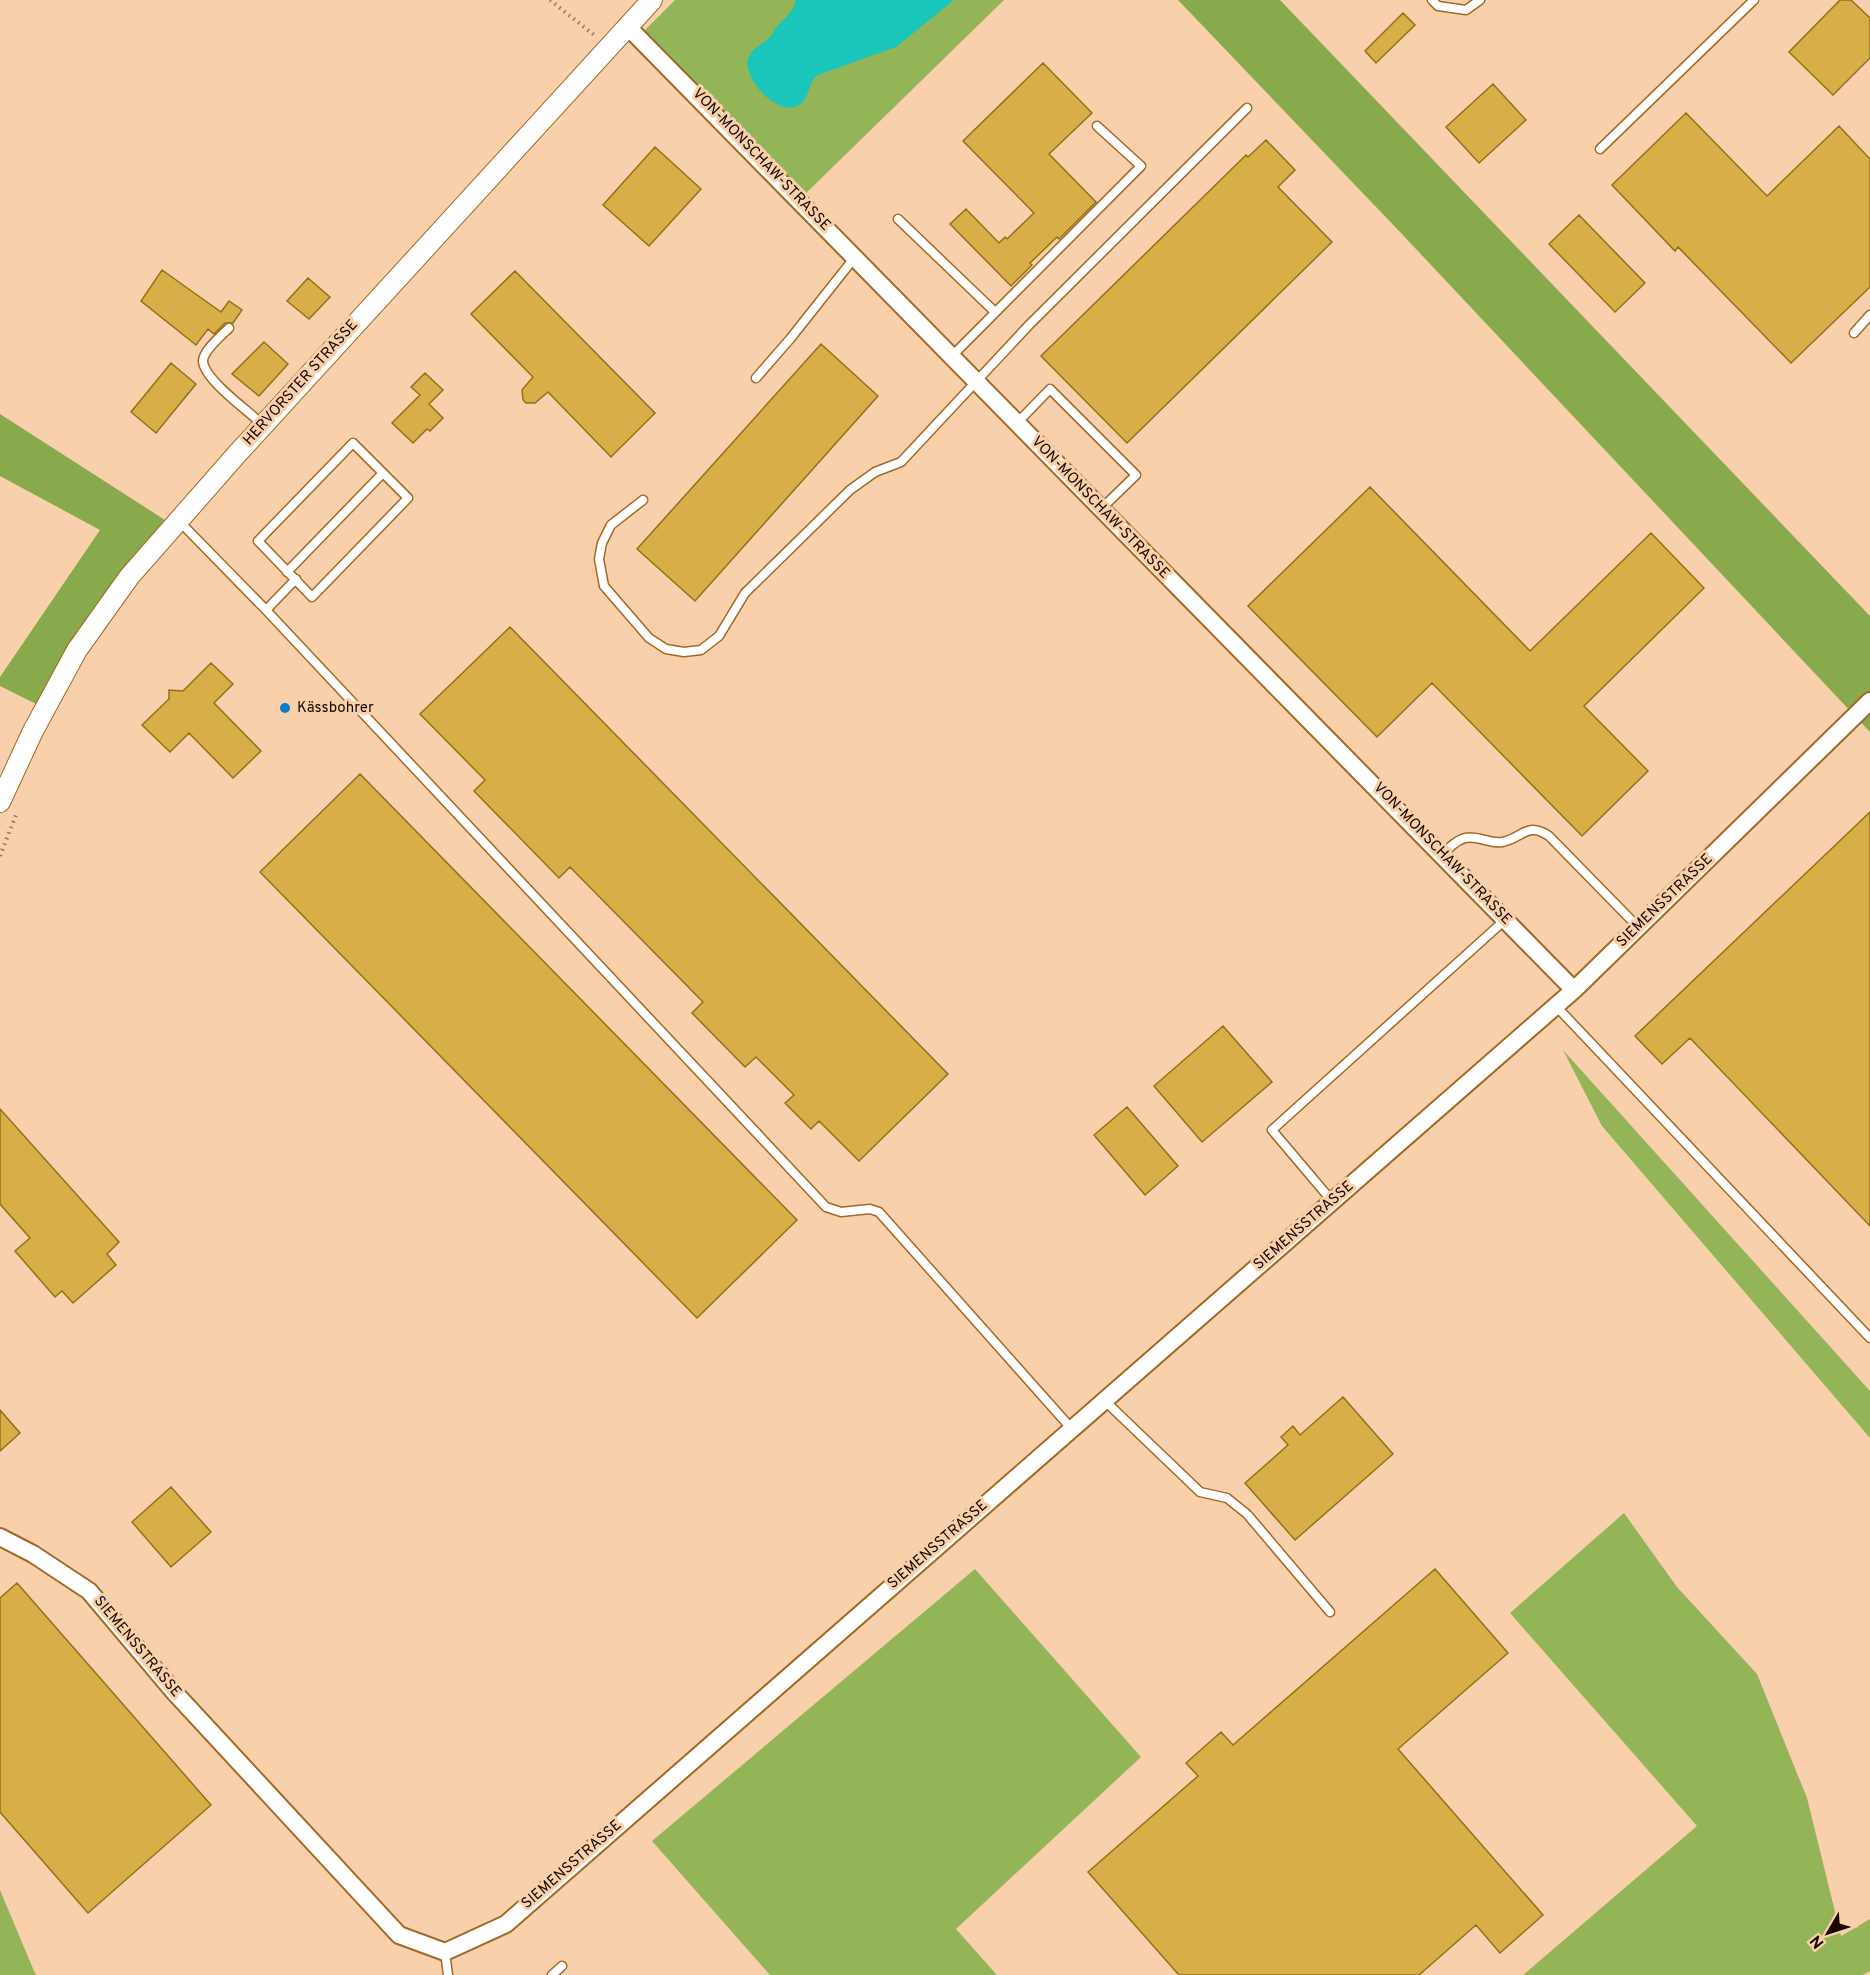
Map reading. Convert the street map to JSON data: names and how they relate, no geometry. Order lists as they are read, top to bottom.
{
  "streets": {
    "street": ["VON-MONSCHAW-STRASSE", "HERVORSTER STRASSE", "SIEMENSSTRASSE"]
  },
  "crossings": [
    ["VON-MONSCHAW-STRASSE", "HERVORSTER STRASSE"],
    ["VON-MONSCHAW-STRASSE", "SIEMENSSTRASSE"]
  ],
  "places": ["Kässbohrer"],
  "north": "bottom left"
}
